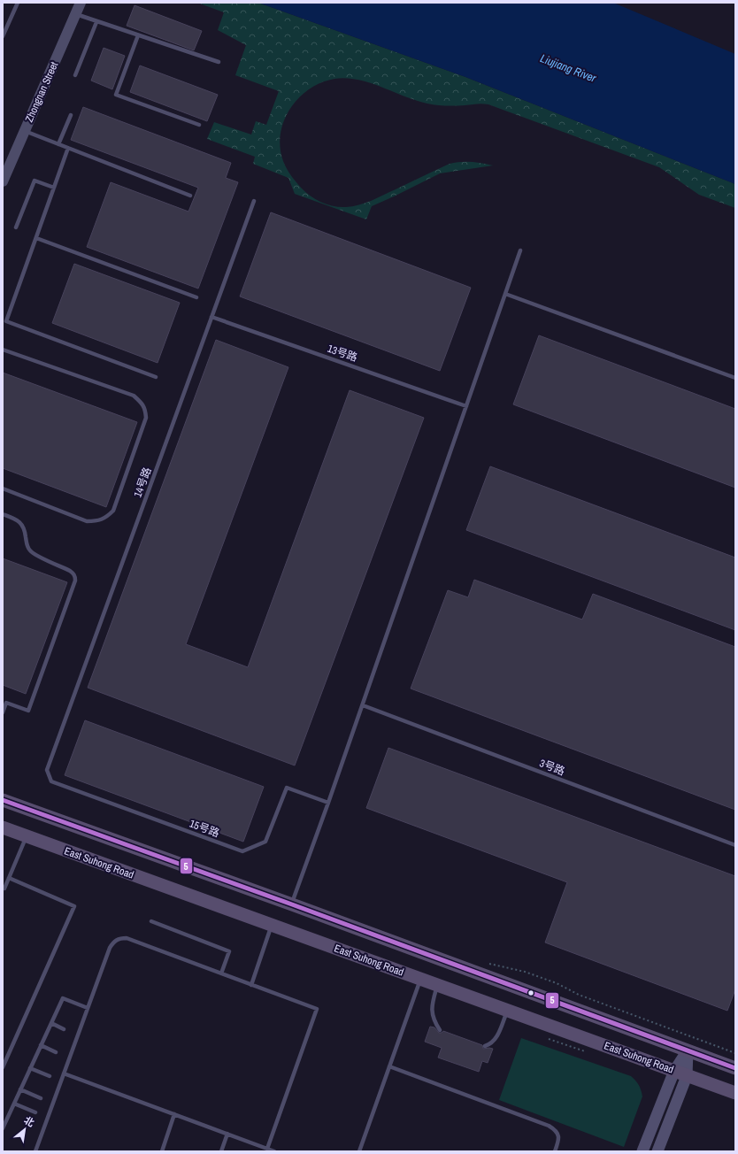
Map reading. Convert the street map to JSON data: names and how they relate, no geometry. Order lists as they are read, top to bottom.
{
  "streets": {
    "main road": ["East Suhong Road"],
    "street": ["Zhongnan Street"],
    "lane": [
      "13号路",
      "14号路",
      "3号路",
      "15号路"
    ]
  },
  "crossings": [
    ["13号路", "14号路"],
    ["14号路", "15号路"]
  ],
  "water": ["Liujiang River"],
  "lines": ["transit line 5"],
  "north": "top right"
}
